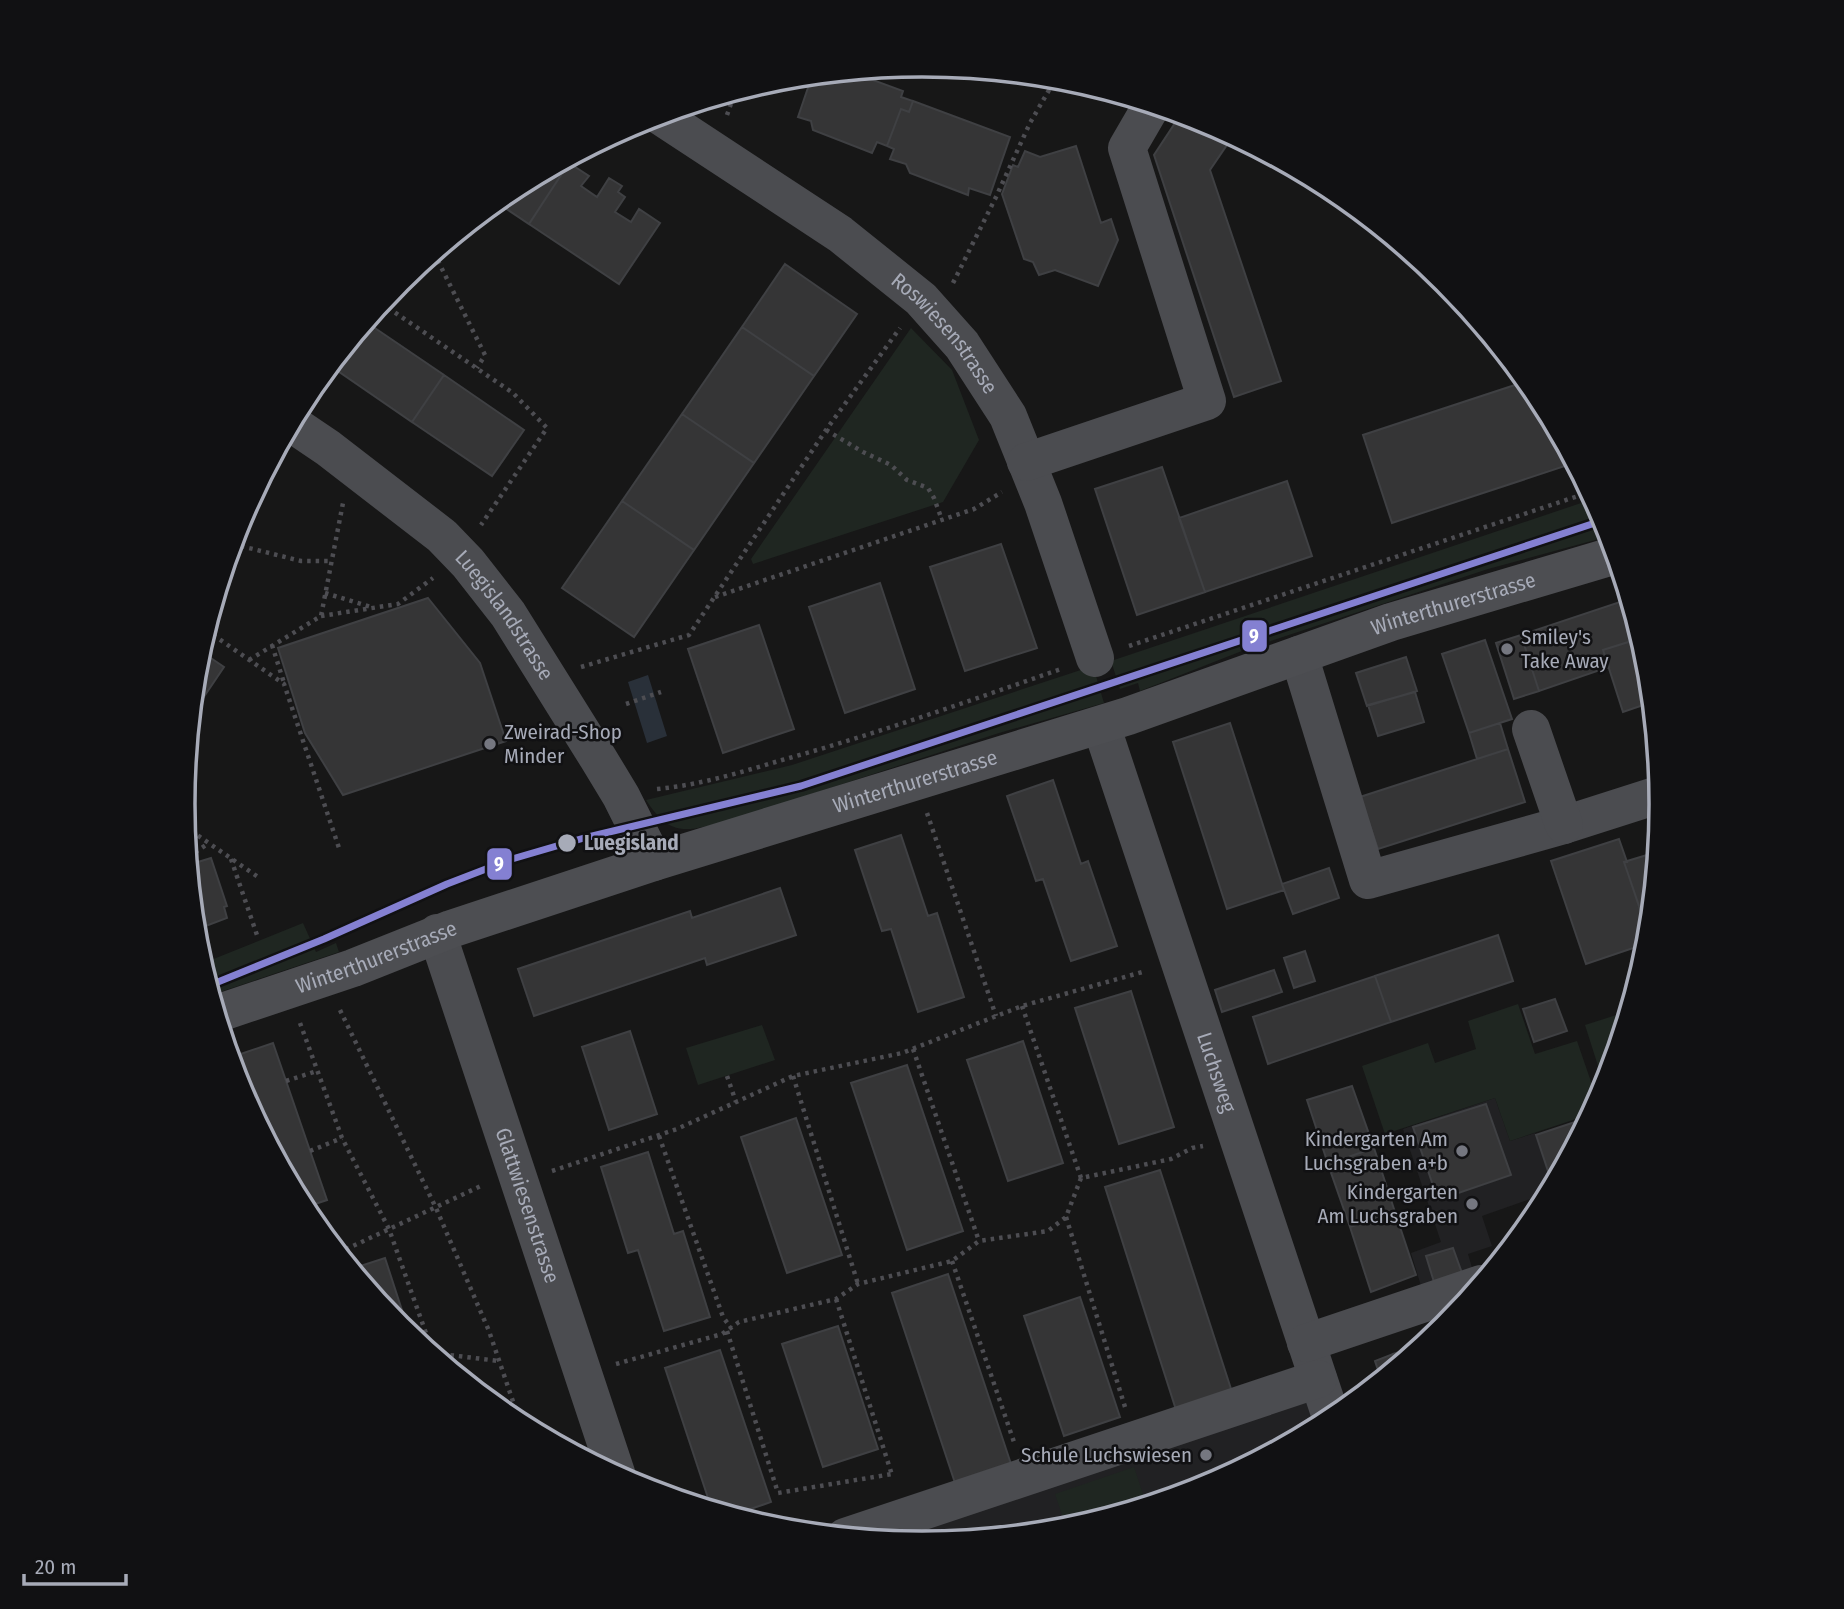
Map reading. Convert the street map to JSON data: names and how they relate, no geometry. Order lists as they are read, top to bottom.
{
  "streets": {
    "main road": ["Winterthurerstrasse"],
    "street": [
      "Roswiesenstrasse",
      "Luegislandstrasse",
      "Luchsweg",
      "Glattwiesenstrasse"
    ]
  },
  "crossings": [
    ["Winterthurerstrasse", "Luegislandstrasse"],
    ["Winterthurerstrasse", "Luchsweg"],
    ["Winterthurerstrasse", "Glattwiesenstrasse"]
  ],
  "places": [
    "Smiley's Take Away",
    "Zweirad-Shop Minder",
    "Luegisland",
    "Kindergarten Am Luchsgraben a+b",
    "Kindergarten Am Luchsgraben",
    "Schule Luchswiesen"
  ],
  "lines": ["transit line 9"],
  "scale_bar": "20 m"
}
